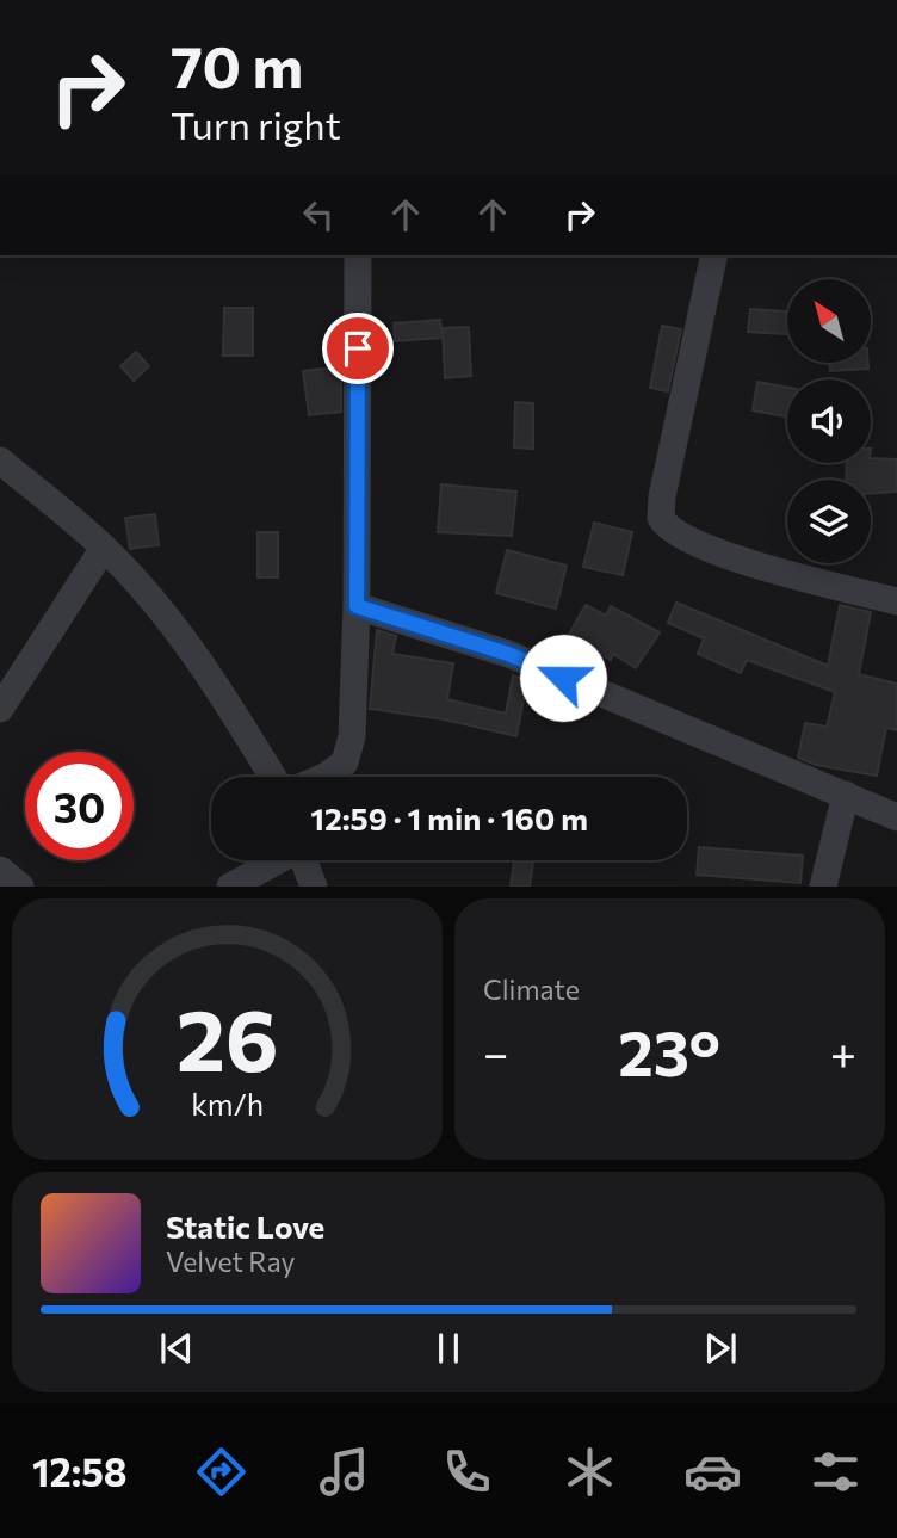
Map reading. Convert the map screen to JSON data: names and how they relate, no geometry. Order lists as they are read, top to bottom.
{
  "north": "top left",
  "page": {
    "turn": ["70 m", "Turn right"],
    "limit": "30",
    "trip": "12:59 · 1 min · 160 m",
    "tile": "Climate",
    "heat": ["−", "23°", "+"],
    "song": ["Static Love", "Velvet Ray"],
    "tabs": "12:58",
    "gauge": ["26", "km/h"]
  }
}
